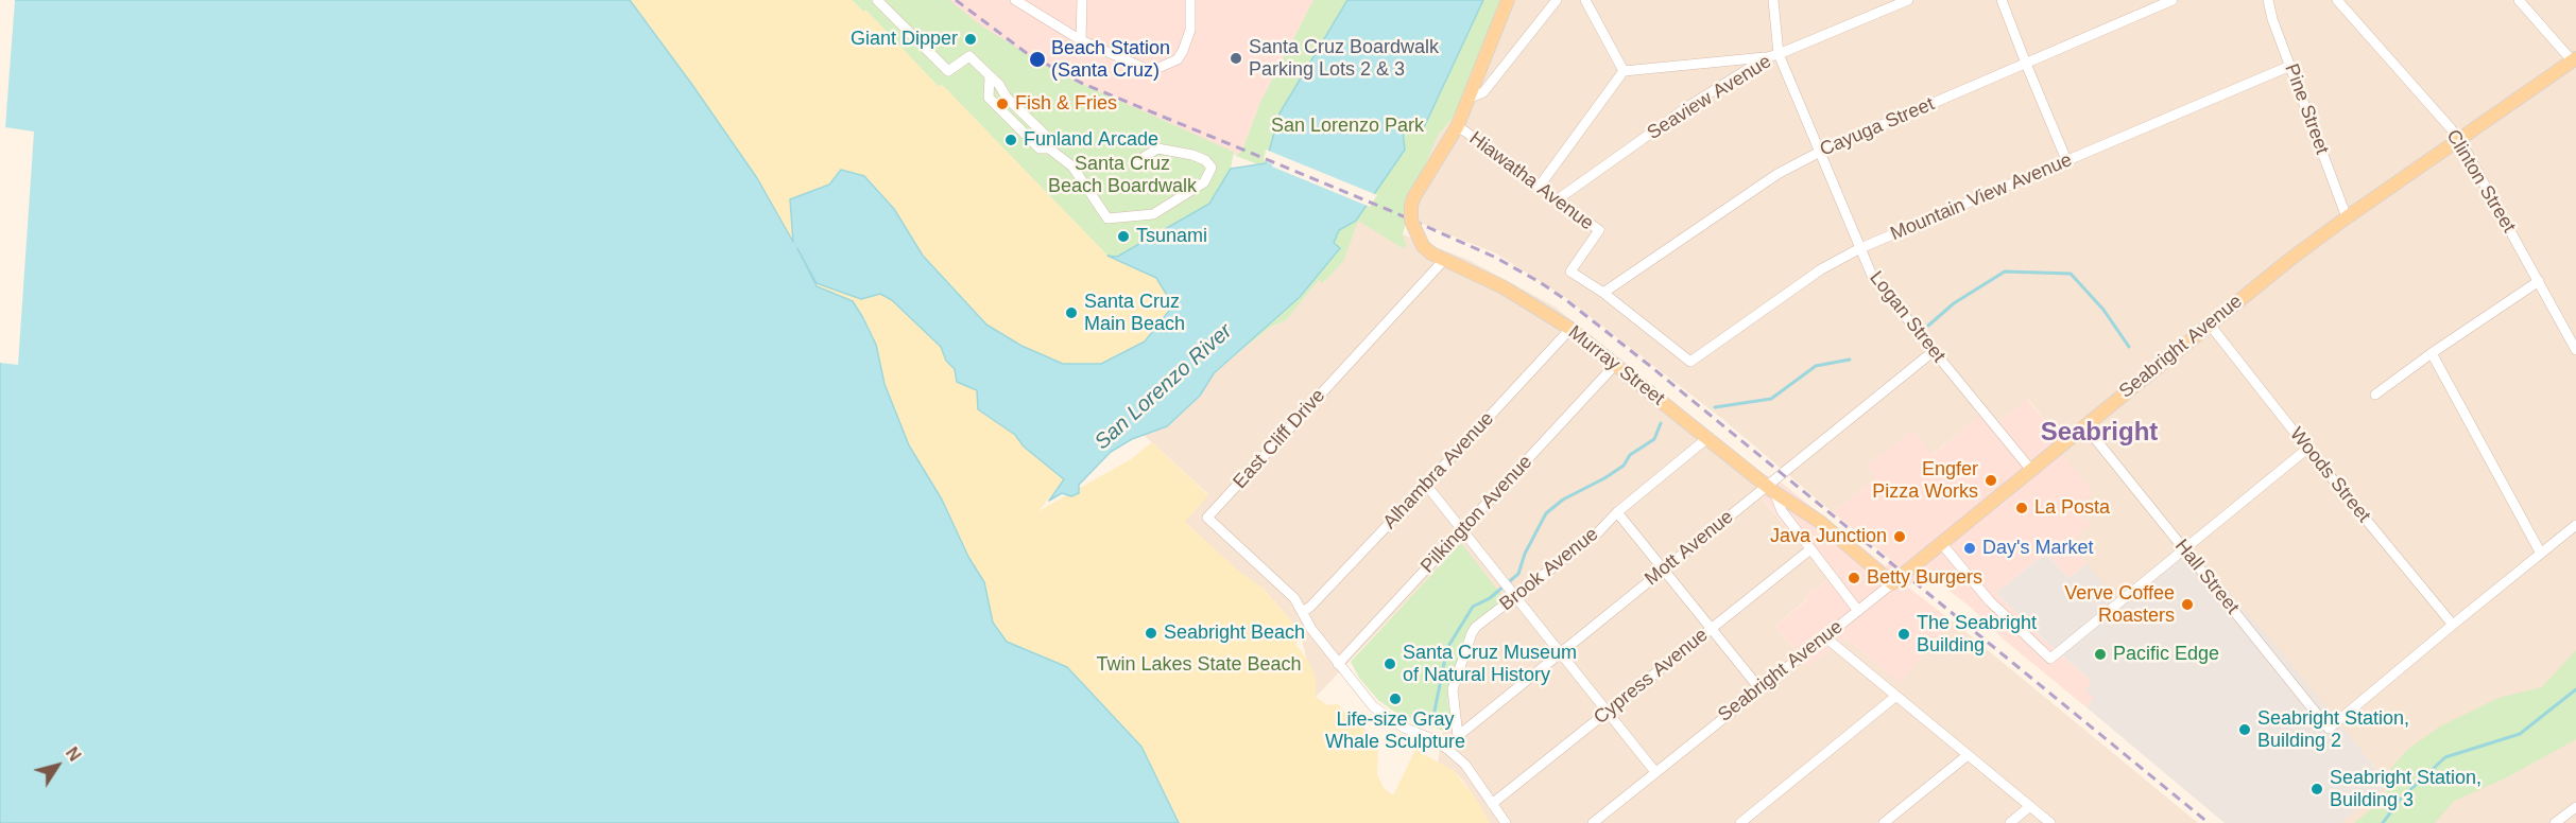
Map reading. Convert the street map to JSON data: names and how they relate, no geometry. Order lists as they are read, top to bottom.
{
  "streets": {
    "main road": ["Seabright Avenue", "Murray Street"],
    "street": [
      "Seaview Avenue",
      "Pine Street",
      "Cayuga Street",
      "Hiawatha Avenue",
      "Clinton Street",
      "Mountain View Avenue",
      "Logan Street",
      "East Cliff Drive",
      "Alhambra Avenue",
      "Woods Street",
      "Pilkington Avenue",
      "Mott Avenue",
      "Brook Avenue",
      "Hall Street",
      "Cypress Avenue"
    ]
  },
  "crossings": [
    ["Seaview Avenue", "Hiawatha Avenue"],
    ["Seaview Avenue", "Logan Street"],
    ["Pine Street", "Mountain View Avenue"],
    ["Pine Street", "Seabright Avenue"],
    ["Cayuga Street", "Hiawatha Avenue"],
    ["Cayuga Street", "Logan Street"],
    ["Hiawatha Avenue", "Mountain View Avenue"],
    ["Clinton Street", "Seabright Avenue"],
    ["Mountain View Avenue", "Logan Street"],
    ["Logan Street", "Seabright Avenue"],
    ["Logan Street", "Mott Avenue"],
    ["Seabright Avenue", "Murray Street"],
    ["Seabright Avenue", "Woods Street"],
    ["Seabright Avenue", "Hall Street"],
    ["Murray Street", "East Cliff Drive"],
    ["Murray Street", "Alhambra Avenue"],
    ["Murray Street", "Pilkington Avenue"],
    ["Murray Street", "Mott Avenue"],
    ["Murray Street", "Brook Avenue"],
    ["Murray Street", "Cypress Avenue"],
    ["East Cliff Drive", "Alhambra Avenue"],
    ["East Cliff Drive", "Pilkington Avenue"],
    ["East Cliff Drive", "Mott Avenue"],
    ["East Cliff Drive", "Cypress Avenue"],
    ["Woods Street", "Hall Street"],
    ["Mott Avenue", "Brook Avenue"]
  ],
  "districts": ["Seabright"],
  "water": ["San Lorenzo River"],
  "parks": ["San Lorenzo Park", "Santa Cruz Beach Boardwalk", "Twin Lakes State Beach"],
  "places": [
    "Giant Dipper",
    "Santa Cruz Boardwalk Parking Lots 2 & 3",
    "Beach Station (Santa Cruz)",
    "Fish & Fries",
    "Funland Arcade",
    "Tsunami",
    "Santa Cruz Main Beach",
    "Engfer Pizza Works",
    "La Posta",
    "Java Junction",
    "Day's Market",
    "Betty Burgers",
    "Verve Coffee Roasters",
    "Seabright Beach",
    "The Seabright Building",
    "Pacific Edge",
    "Santa Cruz Museum of Natural History",
    "Life-size Gray Whale Sculpture",
    "Seabright Station, Building 2",
    "Seabright Station, Building 3"
  ],
  "north": "top right"
}
